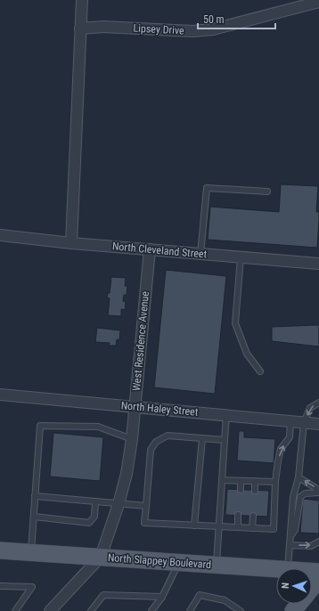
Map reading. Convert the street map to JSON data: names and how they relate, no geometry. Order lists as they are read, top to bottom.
{
  "streets": {
    "main road": ["North Slappey Boulevard"],
    "street": [
      "Lipsey Drive",
      "North Cleveland Street",
      "West Residence Avenue",
      "North Haley Street"
    ]
  },
  "crossings": [
    ["North Cleveland Street", "West Residence Avenue"],
    ["West Residence Avenue", "North Haley Street"],
    ["West Residence Avenue", "North Slappey Boulevard"]
  ],
  "scale_bar": "50 m",
  "north": "left"
}
